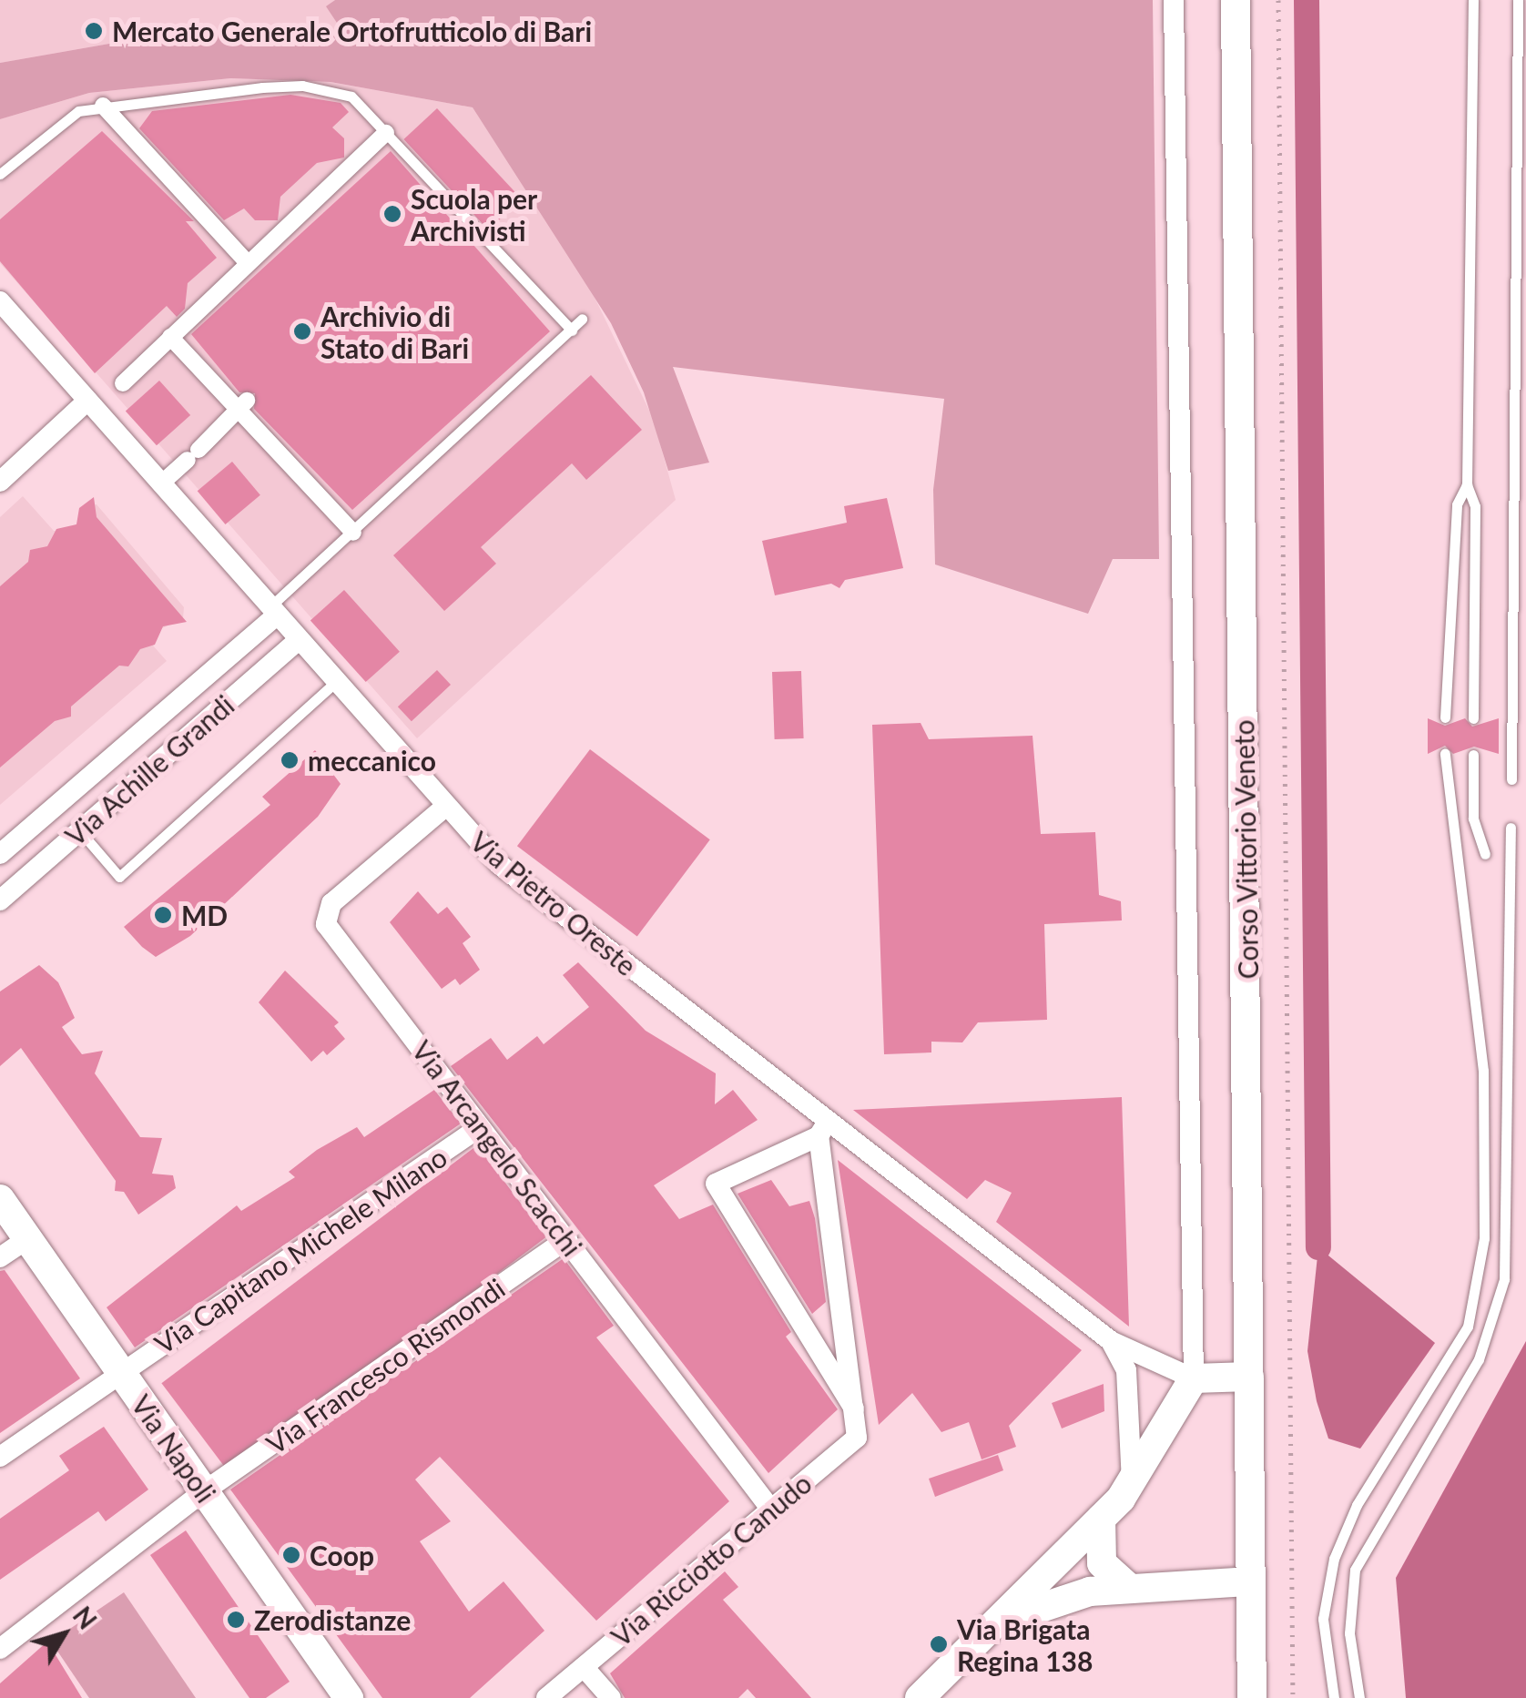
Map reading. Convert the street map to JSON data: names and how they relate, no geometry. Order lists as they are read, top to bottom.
{
  "streets": {
    "main road": ["Corso Vittorio Veneto", "Via Napoli"],
    "street": [
      "Via Achille Grandi",
      "Via Pietro Oreste",
      "Via Arcangelo Scacchi",
      "Via Capitano Michele Milano",
      "Via Francesco Rismondi",
      "Via Ricciotto Canudo"
    ]
  },
  "crossings": [
    ["Via Achille Grandi", "Via Pietro Oreste"],
    ["Via Pietro Oreste", "Via Arcangelo Scacchi"],
    ["Via Arcangelo Scacchi", "Via Capitano Michele Milano"],
    ["Via Arcangelo Scacchi", "Via Francesco Rismondi"],
    ["Via Arcangelo Scacchi", "Via Ricciotto Canudo"],
    ["Via Capitano Michele Milano", "Via Napoli"],
    ["Via Francesco Rismondi", "Via Napoli"]
  ],
  "places": [
    "Mercato Generale Ortofrutticolo di Bari",
    "Scuola per Archivisti",
    "Archivio di Stato di Bari",
    "meccanico",
    "MD",
    "Coop",
    "Zerodistanze",
    "Via Brigata Regina 138"
  ],
  "north": "top right"
}
